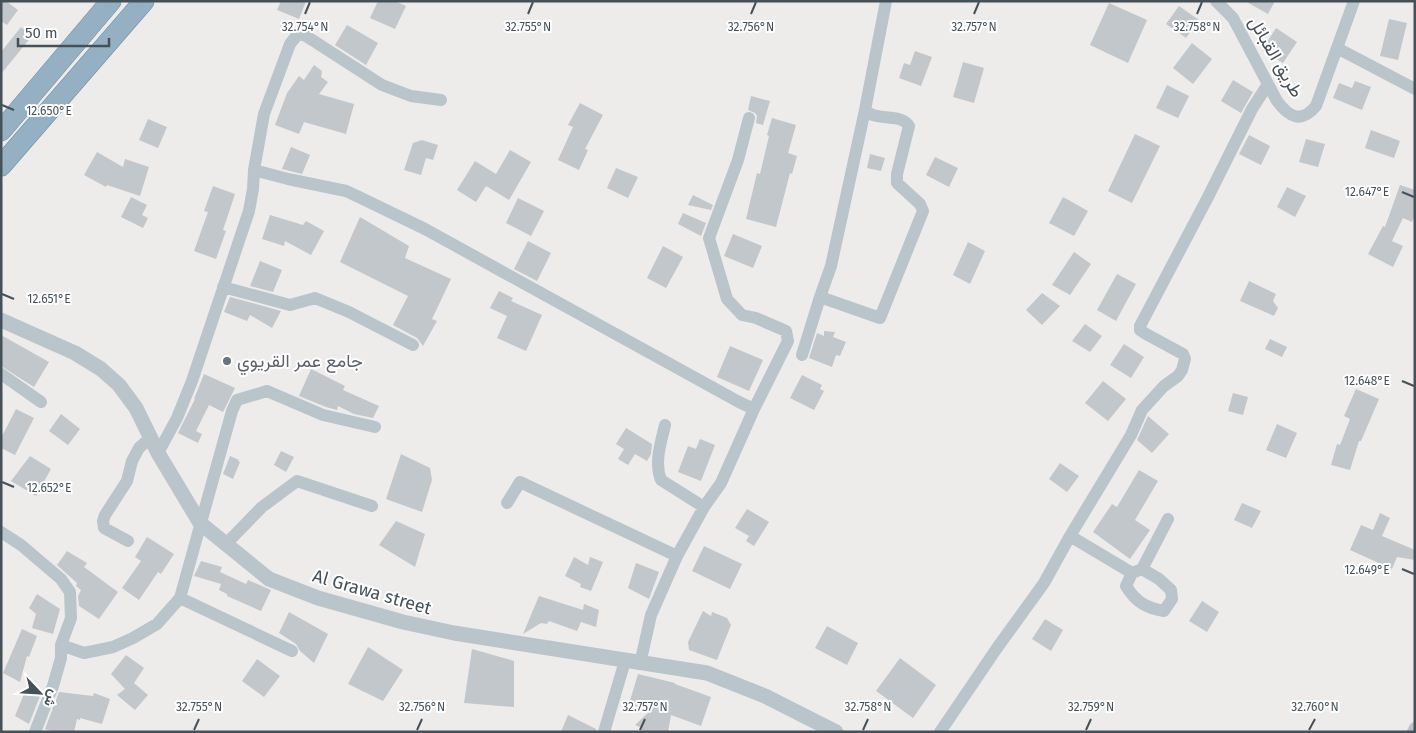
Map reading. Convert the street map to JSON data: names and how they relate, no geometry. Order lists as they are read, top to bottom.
{
  "streets": {
    "street": ["طريق القبائل", "Al Grawa street"]
  },
  "places": ["جامع عمر القريوي"],
  "scale_bar": "50 m",
  "north": "bottom right",
  "coordinates": [
    "32.754°N",
    "32.755°N",
    "32.756°N",
    "32.757°N",
    "32.758°N",
    "12.650°E",
    "12.647°E",
    "12.651°E",
    "12.648°E",
    "12.652°E",
    "12.649°E",
    "32.759°N",
    "32.760°N"
  ]
}
